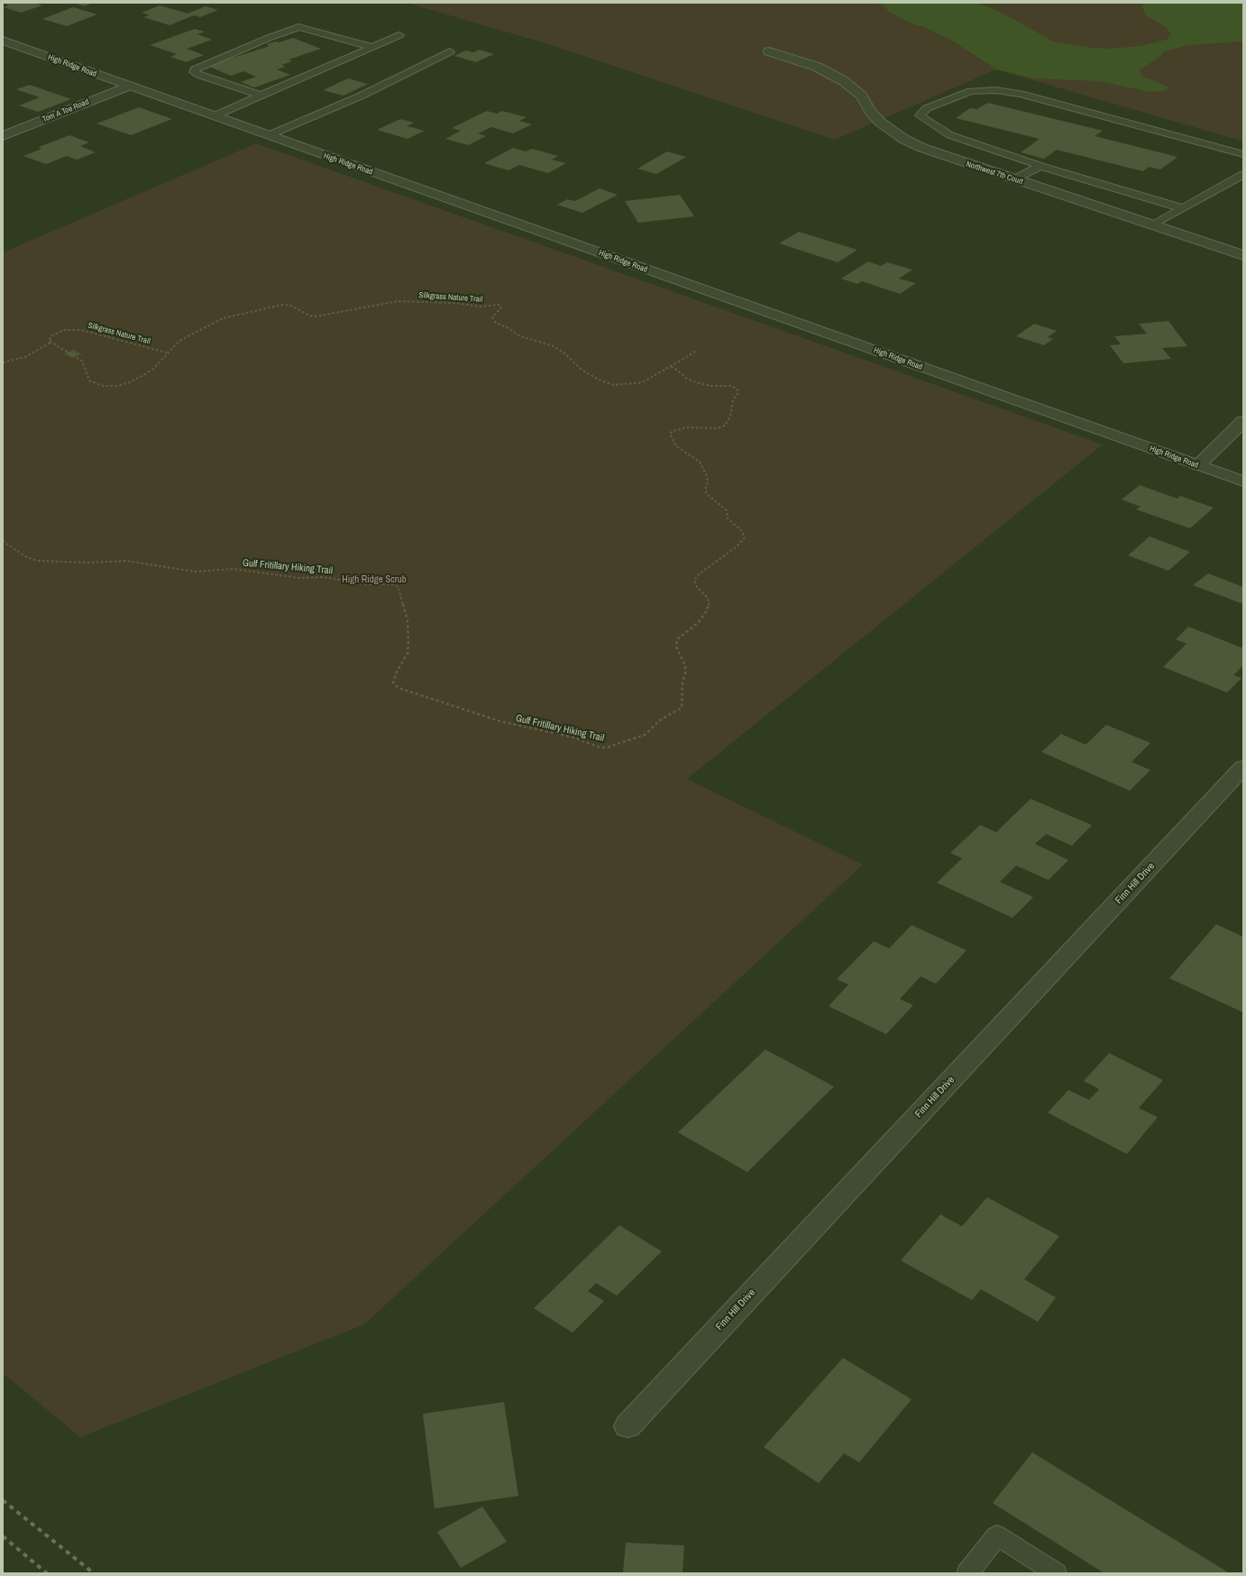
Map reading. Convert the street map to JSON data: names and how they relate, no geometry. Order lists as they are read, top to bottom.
{
  "streets": {
    "street": [
      "High Ridge Road",
      "Tom A Toe Road",
      "Northwest 7th Court",
      "Finn Hill Drive"
    ],
    "path": ["Silkgrass Nature Trail", "Gulf Fritillary Hiking Trail"]
  },
  "crossings": [
    ["High Ridge Road", "Tom A Toe Road"],
    ["Silkgrass Nature Trail", "Gulf Fritillary Hiking Trail"]
  ],
  "parks": ["High Ridge Scrub"]
}
